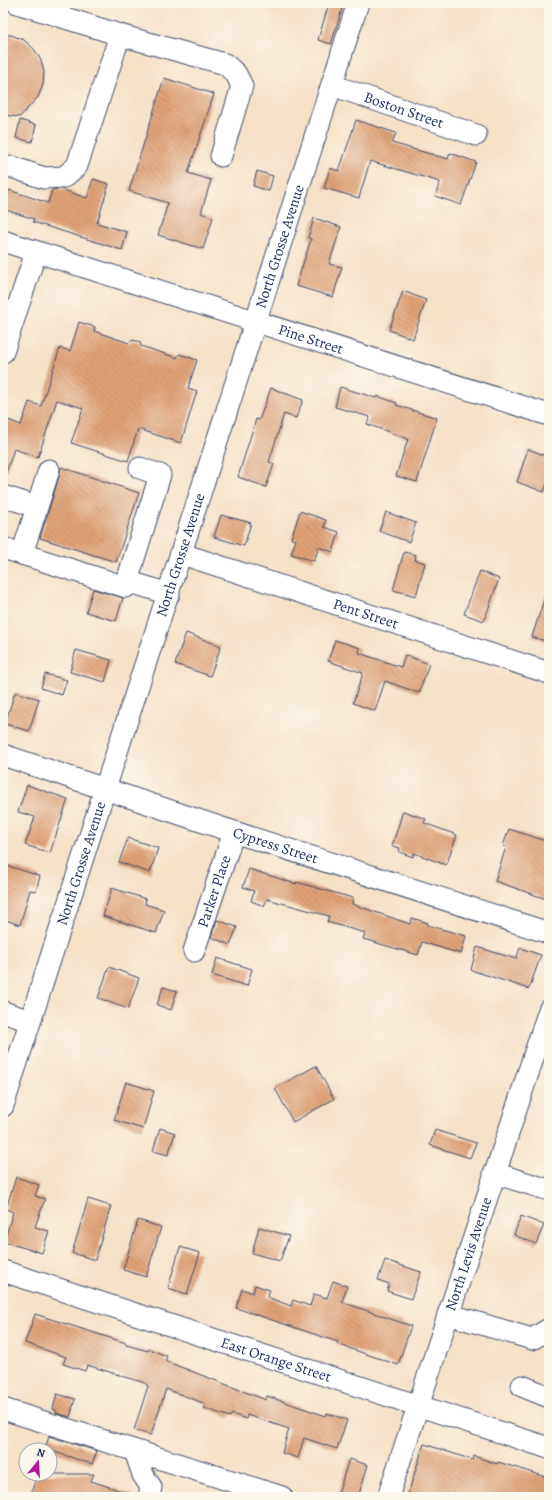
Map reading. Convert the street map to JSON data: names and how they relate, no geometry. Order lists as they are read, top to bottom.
{
  "streets": {
    "street": [
      "Boston Street",
      "North Grosse Avenue",
      "Pine Street",
      "Pent Street",
      "Cypress Street",
      "Parker Place",
      "North Levis Avenue",
      "East Orange Street"
    ]
  },
  "crossings": [
    ["Boston Street", "North Grosse Avenue"],
    ["North Grosse Avenue", "Pine Street"],
    ["North Grosse Avenue", "Pent Street"],
    ["North Grosse Avenue", "Cypress Street"],
    ["Cypress Street", "Parker Place"],
    ["North Levis Avenue", "East Orange Street"]
  ],
  "north": "top"
}
